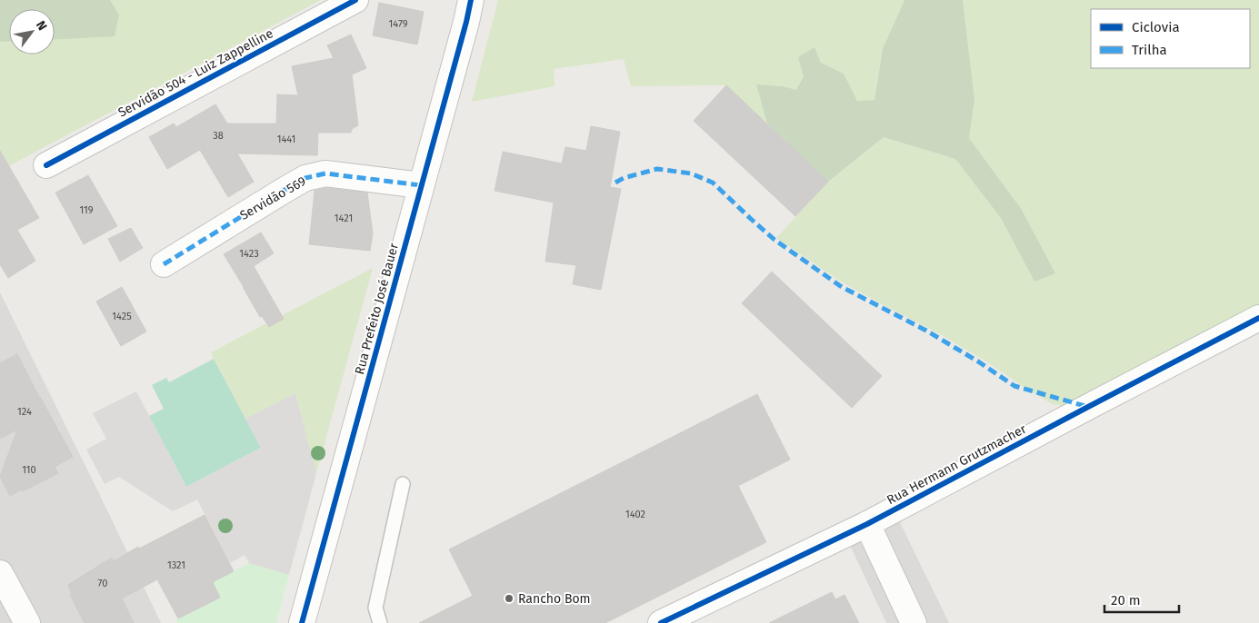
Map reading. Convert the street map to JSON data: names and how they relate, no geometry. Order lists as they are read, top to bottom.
{
  "streets": {
    "street": [
      "Servidão 504 - Luiz Zappelline",
      "Servidão 569",
      "Rua Prefeito José Bauer",
      "Rua Hermann Grutzmacher"
    ]
  },
  "crossings": [
    ["Servidão 569", "Rua Prefeito José Bauer"]
  ],
  "places": ["Rancho Bom"],
  "house_numbers": [
    "1479",
    "38",
    "1441",
    "119",
    "1421",
    "1423",
    "1425",
    "124",
    "110",
    "1402",
    "1321",
    "70"
  ],
  "legend": ["Ciclovia", "Trilha"],
  "scale_bar": "20 m",
  "north": "top right"
}
